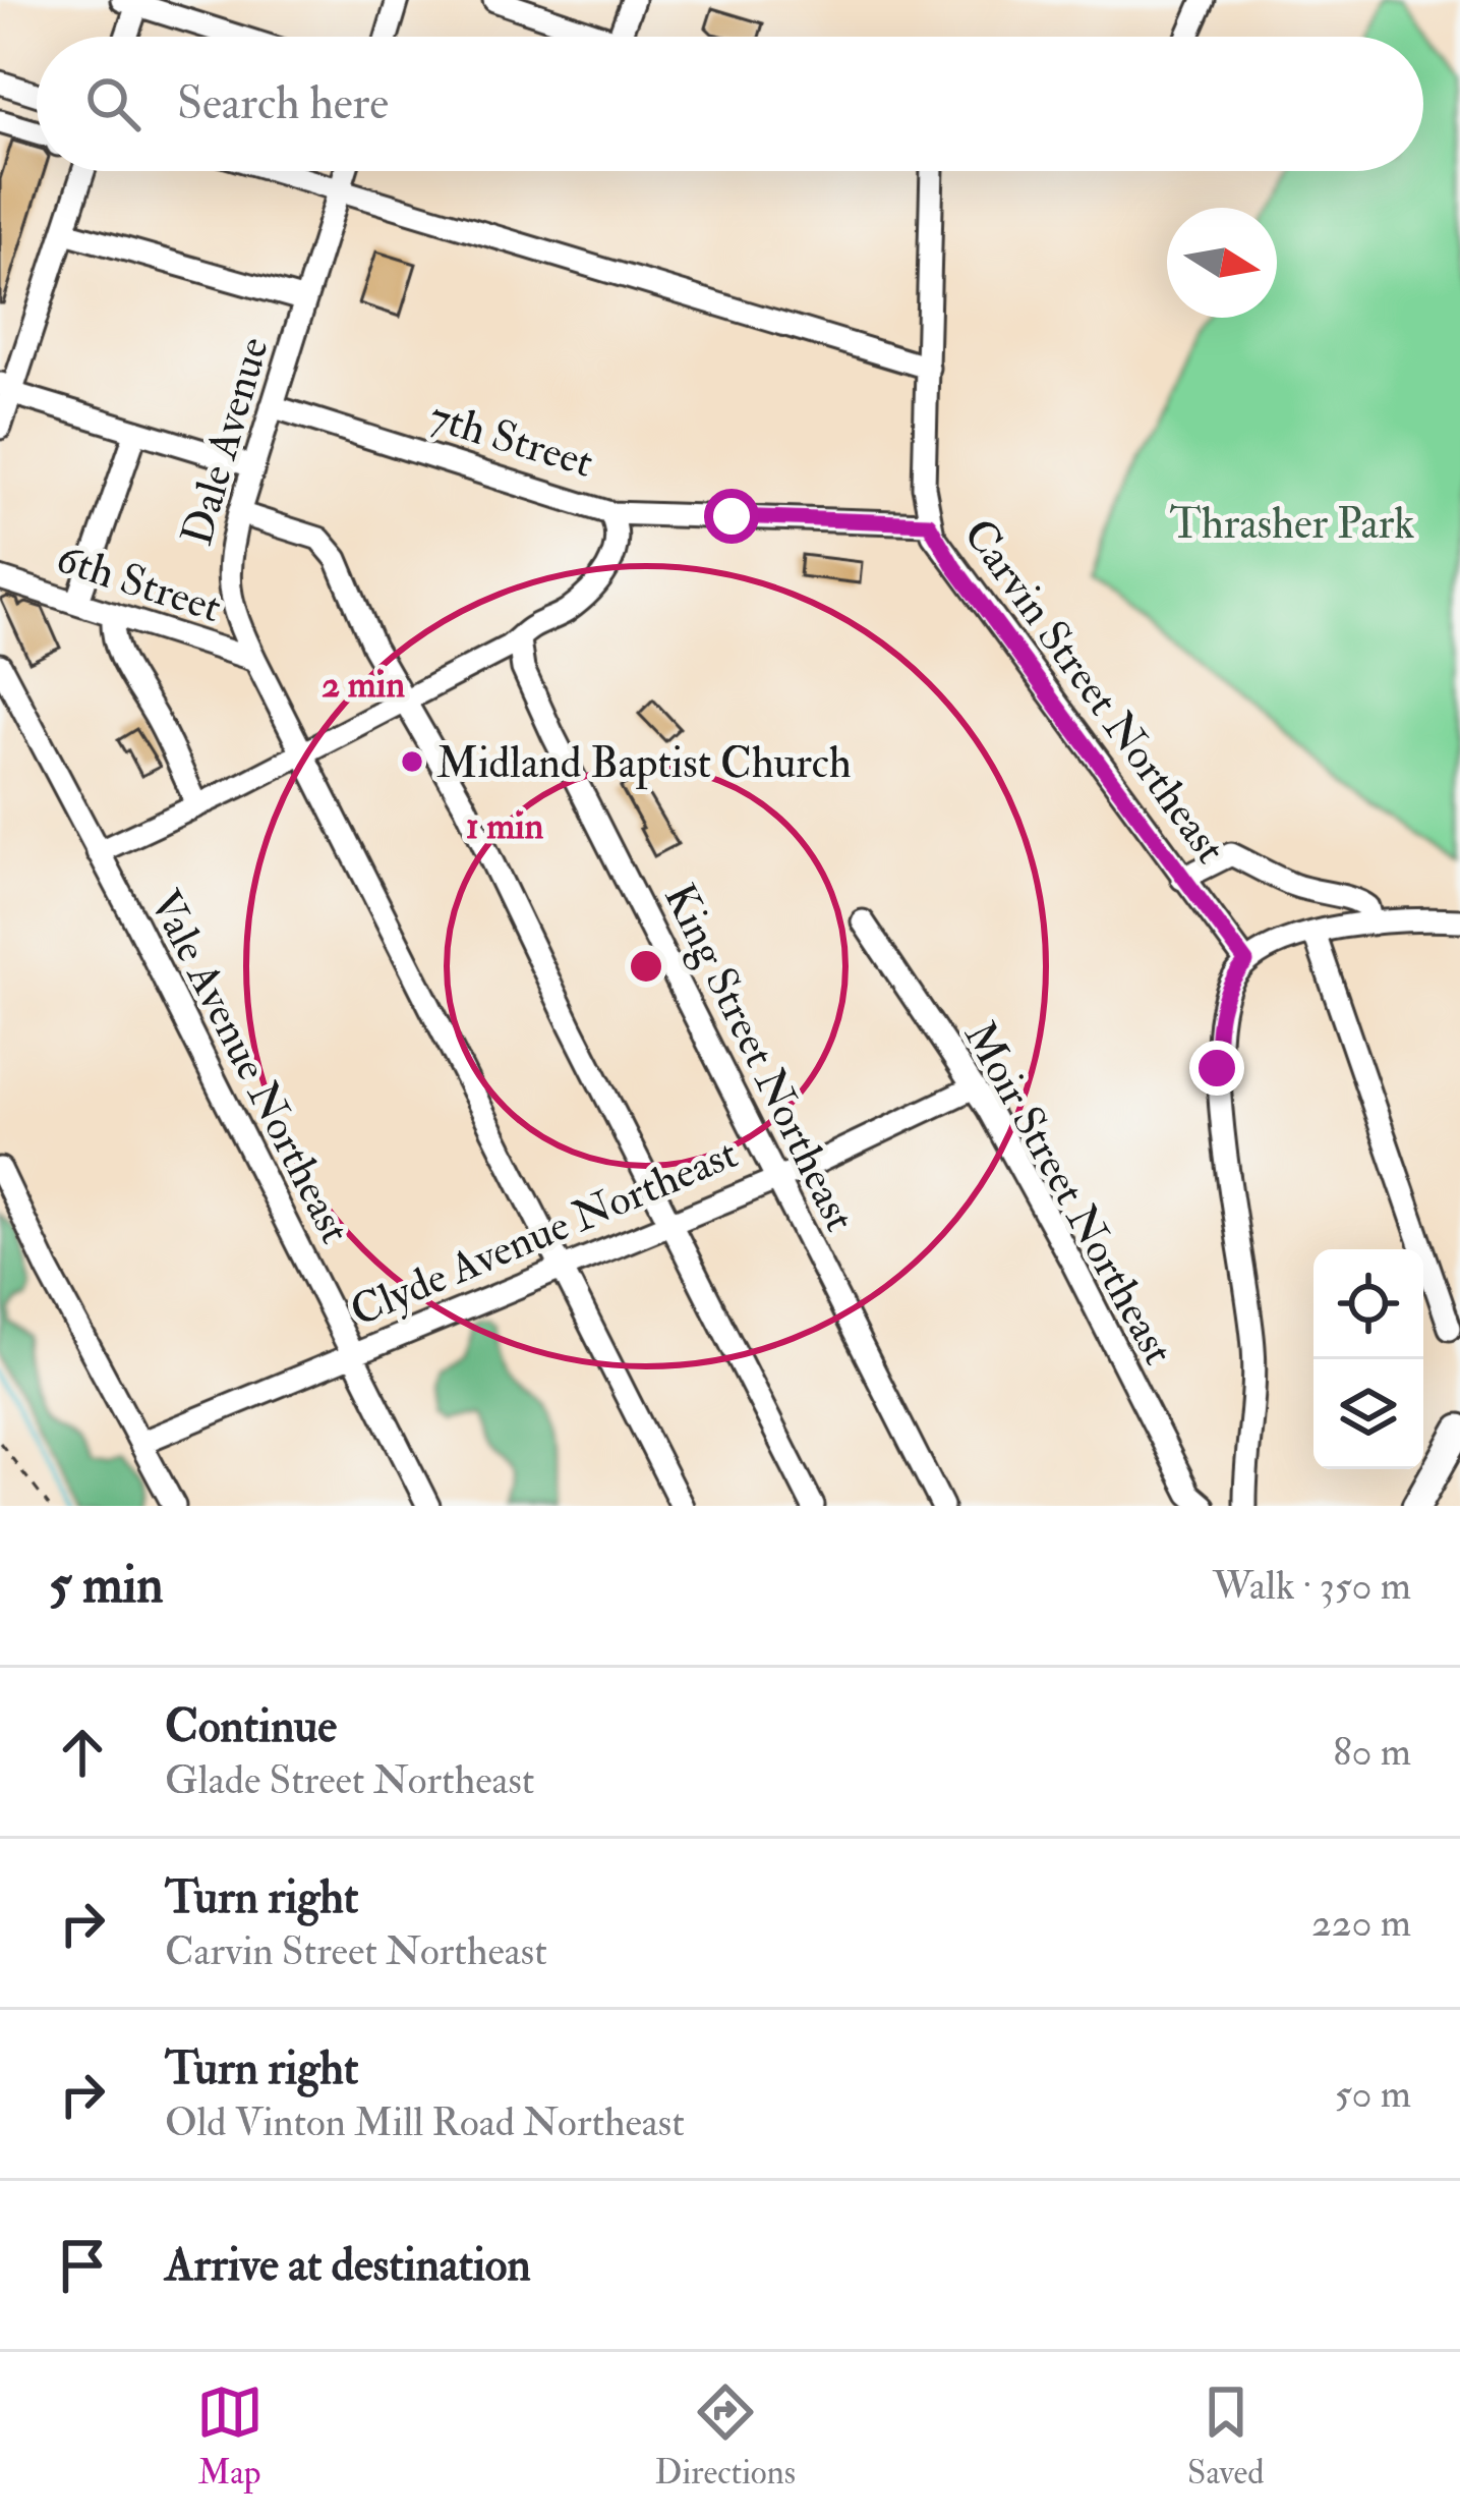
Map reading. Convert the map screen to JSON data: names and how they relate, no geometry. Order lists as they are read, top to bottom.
{
  "streets": {
    "street": [
      "7th Street",
      "Dale Avenue",
      "6th Street",
      "Carvin Street Northeast",
      "King Street Northeast",
      "Vale Avenue Northeast",
      "Moir Street Northeast",
      "Clyde Avenue Northeast"
    ]
  },
  "crossings": [
    ["7th Street", "Dale Avenue"],
    ["7th Street", "Carvin Street Northeast"],
    ["Dale Avenue", "6th Street"],
    ["Dale Avenue", "Clyde Avenue Northeast"],
    ["King Street Northeast", "Clyde Avenue Northeast"],
    ["Vale Avenue Northeast", "Clyde Avenue Northeast"],
    ["Moir Street Northeast", "Clyde Avenue Northeast"]
  ],
  "parks": ["Thrasher Park"],
  "places": ["Midland Baptist Church"],
  "north": "right",
  "page": {
    "search": "Search here",
    "heading": ["5 min", "Walk · 350 m"],
    "list": [
      ["Continue", "Glade Street Northeast", "80 m"],
      ["Turn right", "Carvin Street Northeast", "220 m"],
      ["Turn right", "Old Vinton Mill Road Northeast", "50 m"],
      "Arrive at destination"
    ],
    "nav": ["Map", "Directions", "Saved"]
  },
  "rings": ["2 min", "1 min"]
}
